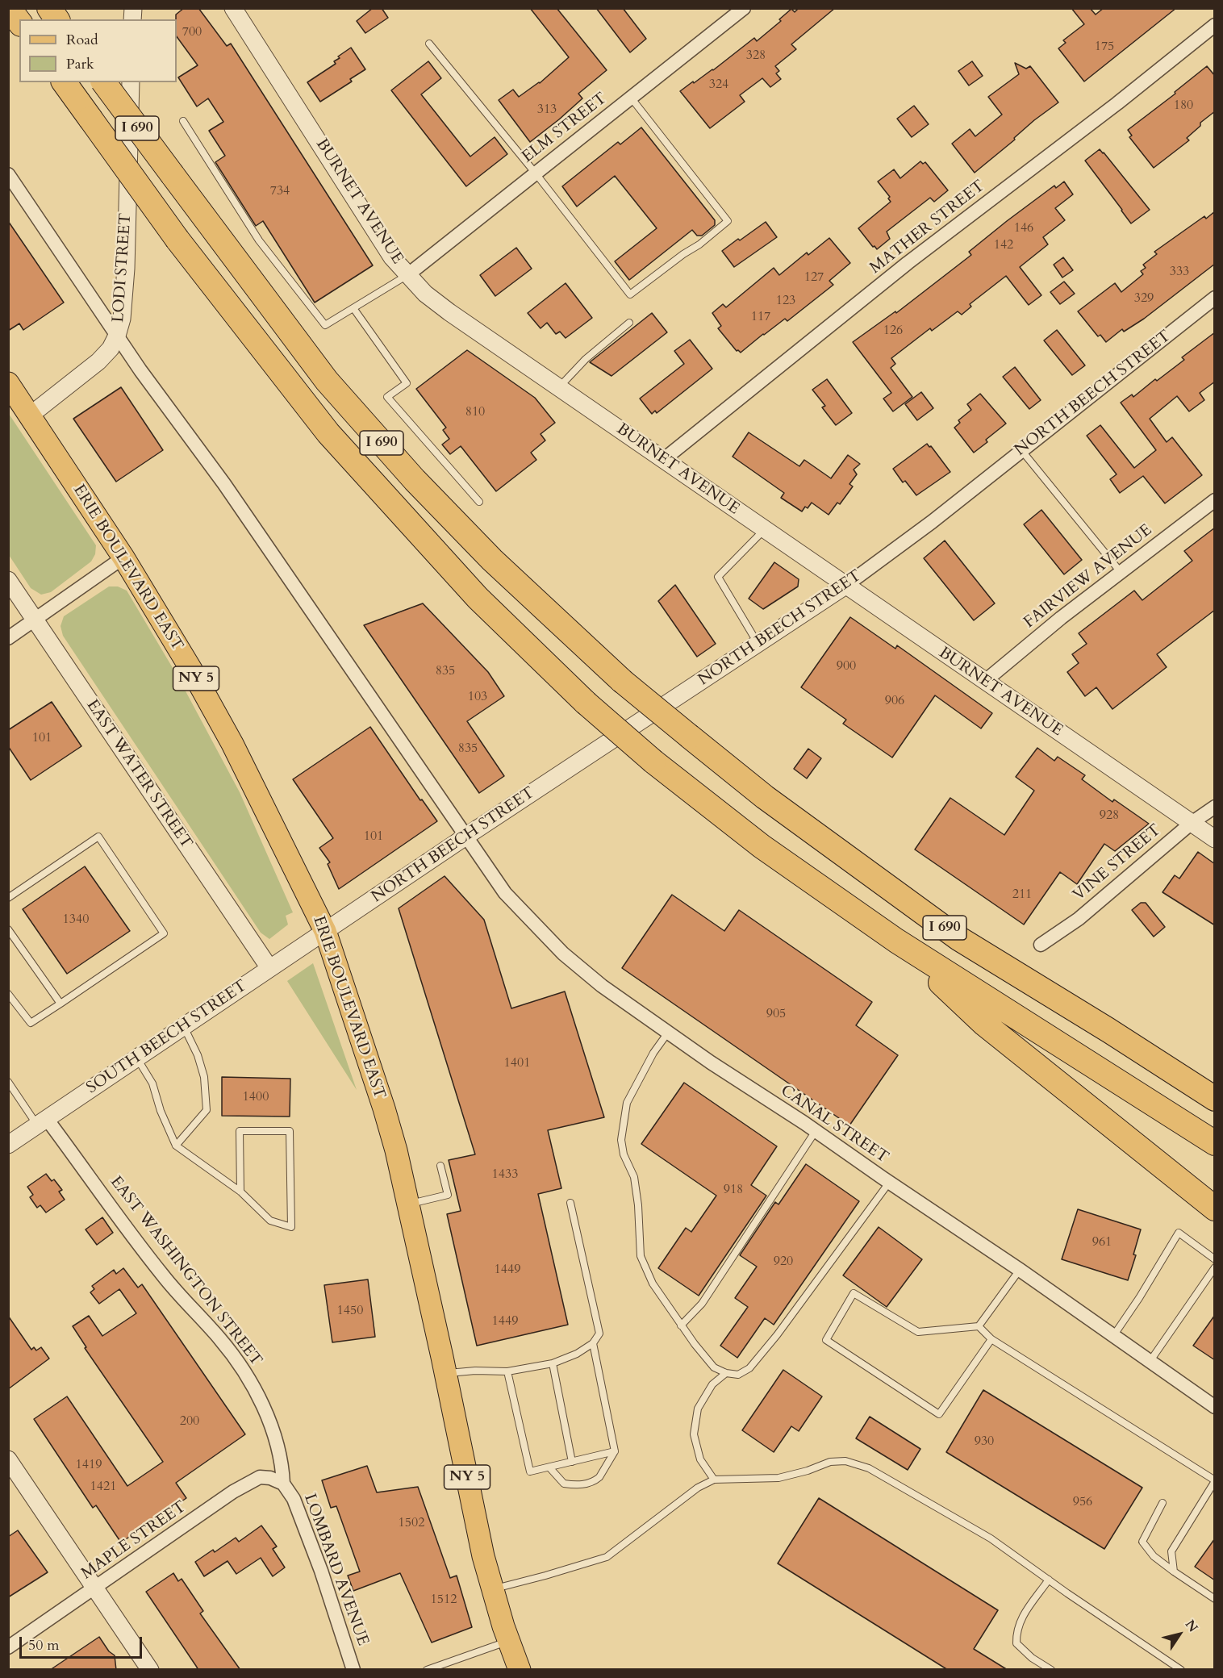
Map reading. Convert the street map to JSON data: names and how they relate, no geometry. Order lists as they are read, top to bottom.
{
  "streets": {
    "highway": ["I 690"],
    "main road": ["ERIE BOULEVARD EAST", "NY 5"],
    "street": [
      "ELM STREET",
      "BURNET AVENUE",
      "MATHER STREET",
      "LODI STREET",
      "NORTH BEECH STREET",
      "FAIRVIEW AVENUE",
      "EAST WATER STREET",
      "VINE STREET",
      "SOUTH BEECH STREET",
      "CANAL STREET",
      "EAST WASHINGTON STREET",
      "MAPLE STREET",
      "LOMBARD AVENUE"
    ]
  },
  "crossings": [
    ["ELM STREET", "BURNET AVENUE"],
    ["BURNET AVENUE", "MATHER STREET"],
    ["BURNET AVENUE", "NORTH BEECH STREET"],
    ["BURNET AVENUE", "FAIRVIEW AVENUE"],
    ["BURNET AVENUE", "VINE STREET"],
    ["LODI STREET", "ERIE BOULEVARD EAST"],
    ["LODI STREET", "CANAL STREET"],
    ["NORTH BEECH STREET", "ERIE BOULEVARD EAST"],
    ["NORTH BEECH STREET", "SOUTH BEECH STREET"],
    ["NORTH BEECH STREET", "CANAL STREET"],
    ["ERIE BOULEVARD EAST", "SOUTH BEECH STREET"],
    ["EAST WATER STREET", "SOUTH BEECH STREET"],
    ["SOUTH BEECH STREET", "EAST WASHINGTON STREET"],
    ["EAST WASHINGTON STREET", "MAPLE STREET"],
    ["EAST WASHINGTON STREET", "LOMBARD AVENUE"],
    ["MAPLE STREET", "LOMBARD AVENUE"]
  ],
  "house_numbers": [
    "700",
    "175",
    "328",
    "324",
    "180",
    "313",
    "734",
    "146",
    "142",
    "333",
    "127",
    "329",
    "123",
    "117",
    "126",
    "810",
    "900",
    "835",
    "103",
    "906",
    "101",
    "835",
    "928",
    "101",
    "211",
    "1340",
    "905",
    "1401",
    "1400",
    "1433",
    "918",
    "961",
    "920",
    "1449",
    "1450",
    "1449",
    "200",
    "930",
    "1419",
    "1421",
    "956",
    "1502",
    "1512"
  ],
  "legend": ["Road", "Park"],
  "scale_bar": "50 m",
  "north": "top right"
}
